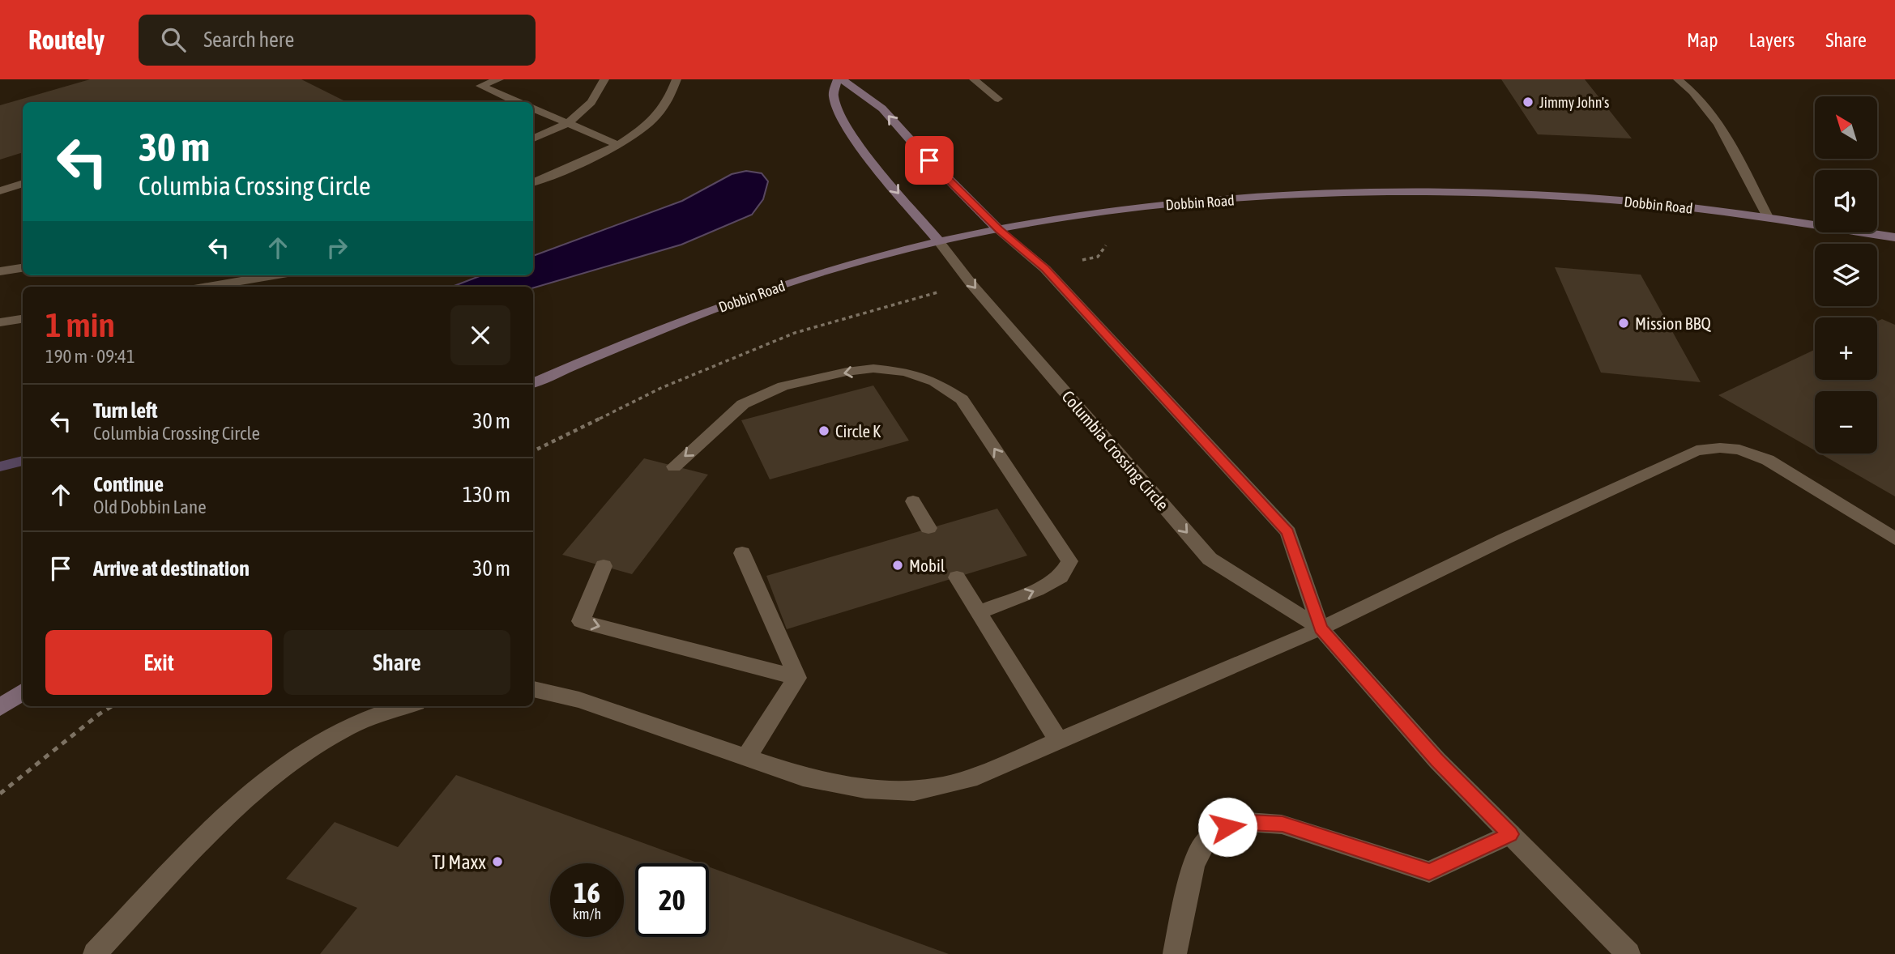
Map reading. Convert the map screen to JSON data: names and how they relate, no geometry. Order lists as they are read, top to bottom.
{
  "streets": {
    "street": ["Dobbin Road", "Columbia Crossing Circle"]
  },
  "crossings": [
    ["Dobbin Road", "Columbia Crossing Circle"]
  ],
  "places": [
    "Jimmy John's",
    "Mission BBQ",
    "Circle K",
    "Mobil",
    "TJ Maxx"
  ],
  "north": "top left",
  "page": {
    "header": "Routely",
    "search": "Search here",
    "nav": ["Map", "Layers", "Share"],
    "map_buttons": ["+", "−"],
    "turn": ["30 m", "Columbia Crossing Circle"],
    "heading": ["1 min", "190 m · 09:41"],
    "list": [
      {
        "name": "Turn left",
        "note": "Columbia Crossing Circle",
        "value": "30 m"
      },
      {
        "name": "Continue",
        "note": "Old Dobbin Lane",
        "value": "130 m"
      },
      {
        "name": "Arrive at destination",
        "value": "30 m"
      }
    ],
    "buttons": ["Exit", "Share"],
    "speed": "16 km/h",
    "limit": "20"
  }
}
